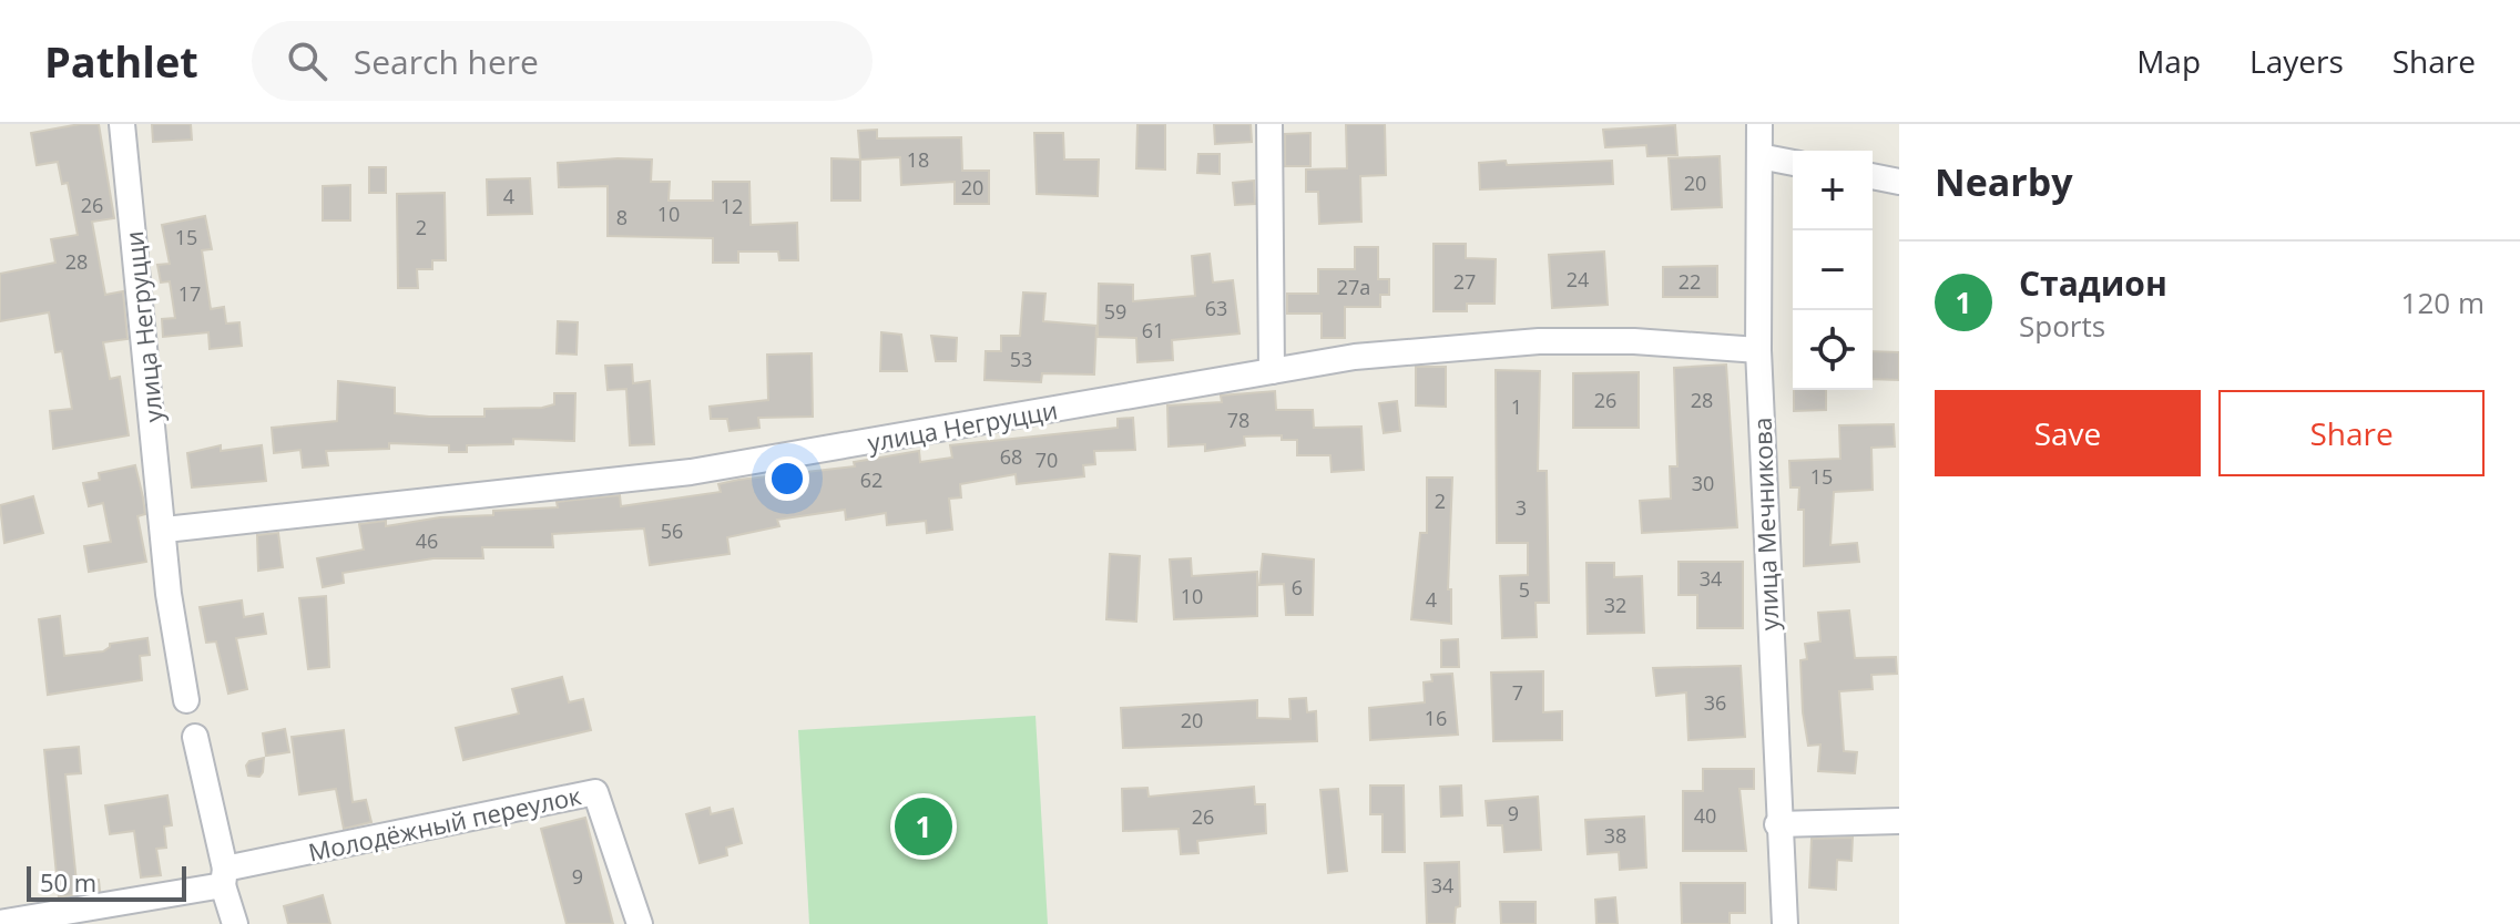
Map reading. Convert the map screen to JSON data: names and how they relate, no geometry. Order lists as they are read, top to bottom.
{
  "streets": {
    "street": ["улица Негруцци", "улица Мечникова", "Молодёжный переулок"]
  },
  "crossings": [
    ["улица Негруцци", "улица Мечникова"]
  ],
  "house_numbers": [
    "18",
    "20",
    "20",
    "4",
    "26",
    "12",
    "10",
    "8",
    "2",
    "15",
    "28",
    "24",
    "27",
    "22",
    "27а",
    "17",
    "63",
    "59",
    "61",
    "53",
    "26",
    "28",
    "1",
    "78",
    "68",
    "70",
    "15",
    "62",
    "30",
    "2",
    "3",
    "56",
    "46",
    "34",
    "6",
    "5",
    "10",
    "4",
    "32",
    "7",
    "36",
    "16",
    "20",
    "9",
    "40",
    "26",
    "38",
    "9",
    "34"
  ],
  "scale_bar": "50 m",
  "page": {
    "header": "Pathlet",
    "search": "Search here",
    "nav": ["Map", "Layers", "Share"],
    "heading": "Nearby",
    "map_buttons": ["+", "−"],
    "list": [
      {
        "mark": "1",
        "name": "Стадион",
        "note": "Sports",
        "value": "120 m"
      }
    ],
    "buttons": ["Save", "Share"],
    "pins": "1",
    "scale": "50 m"
  }
}
